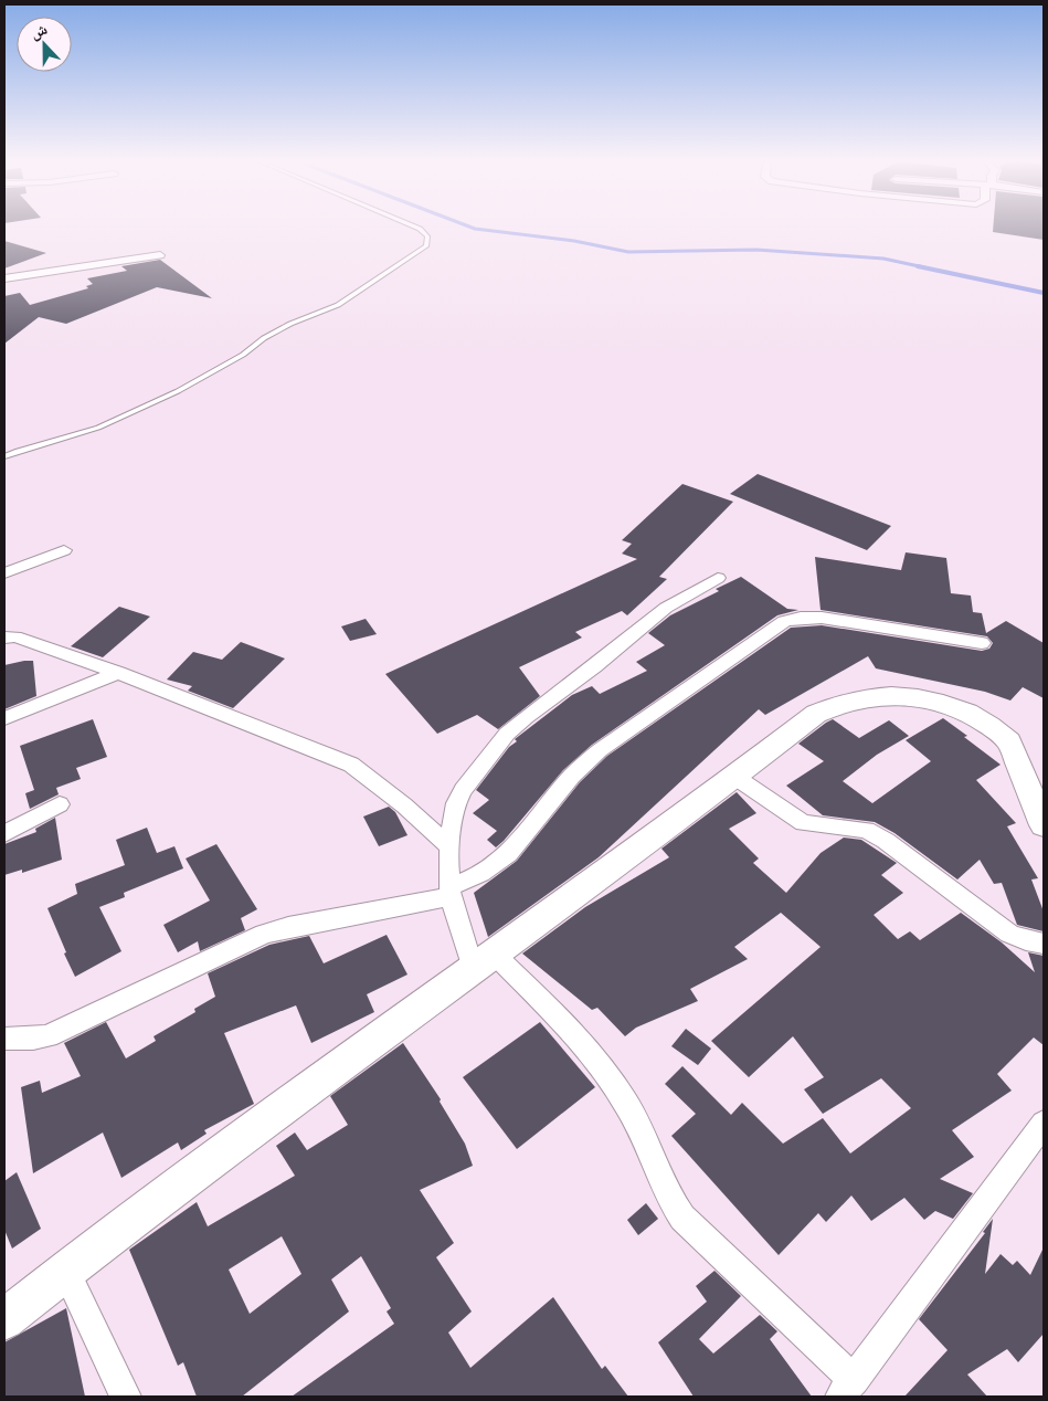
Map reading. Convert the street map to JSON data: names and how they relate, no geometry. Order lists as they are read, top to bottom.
{
  "north": "top"
}
